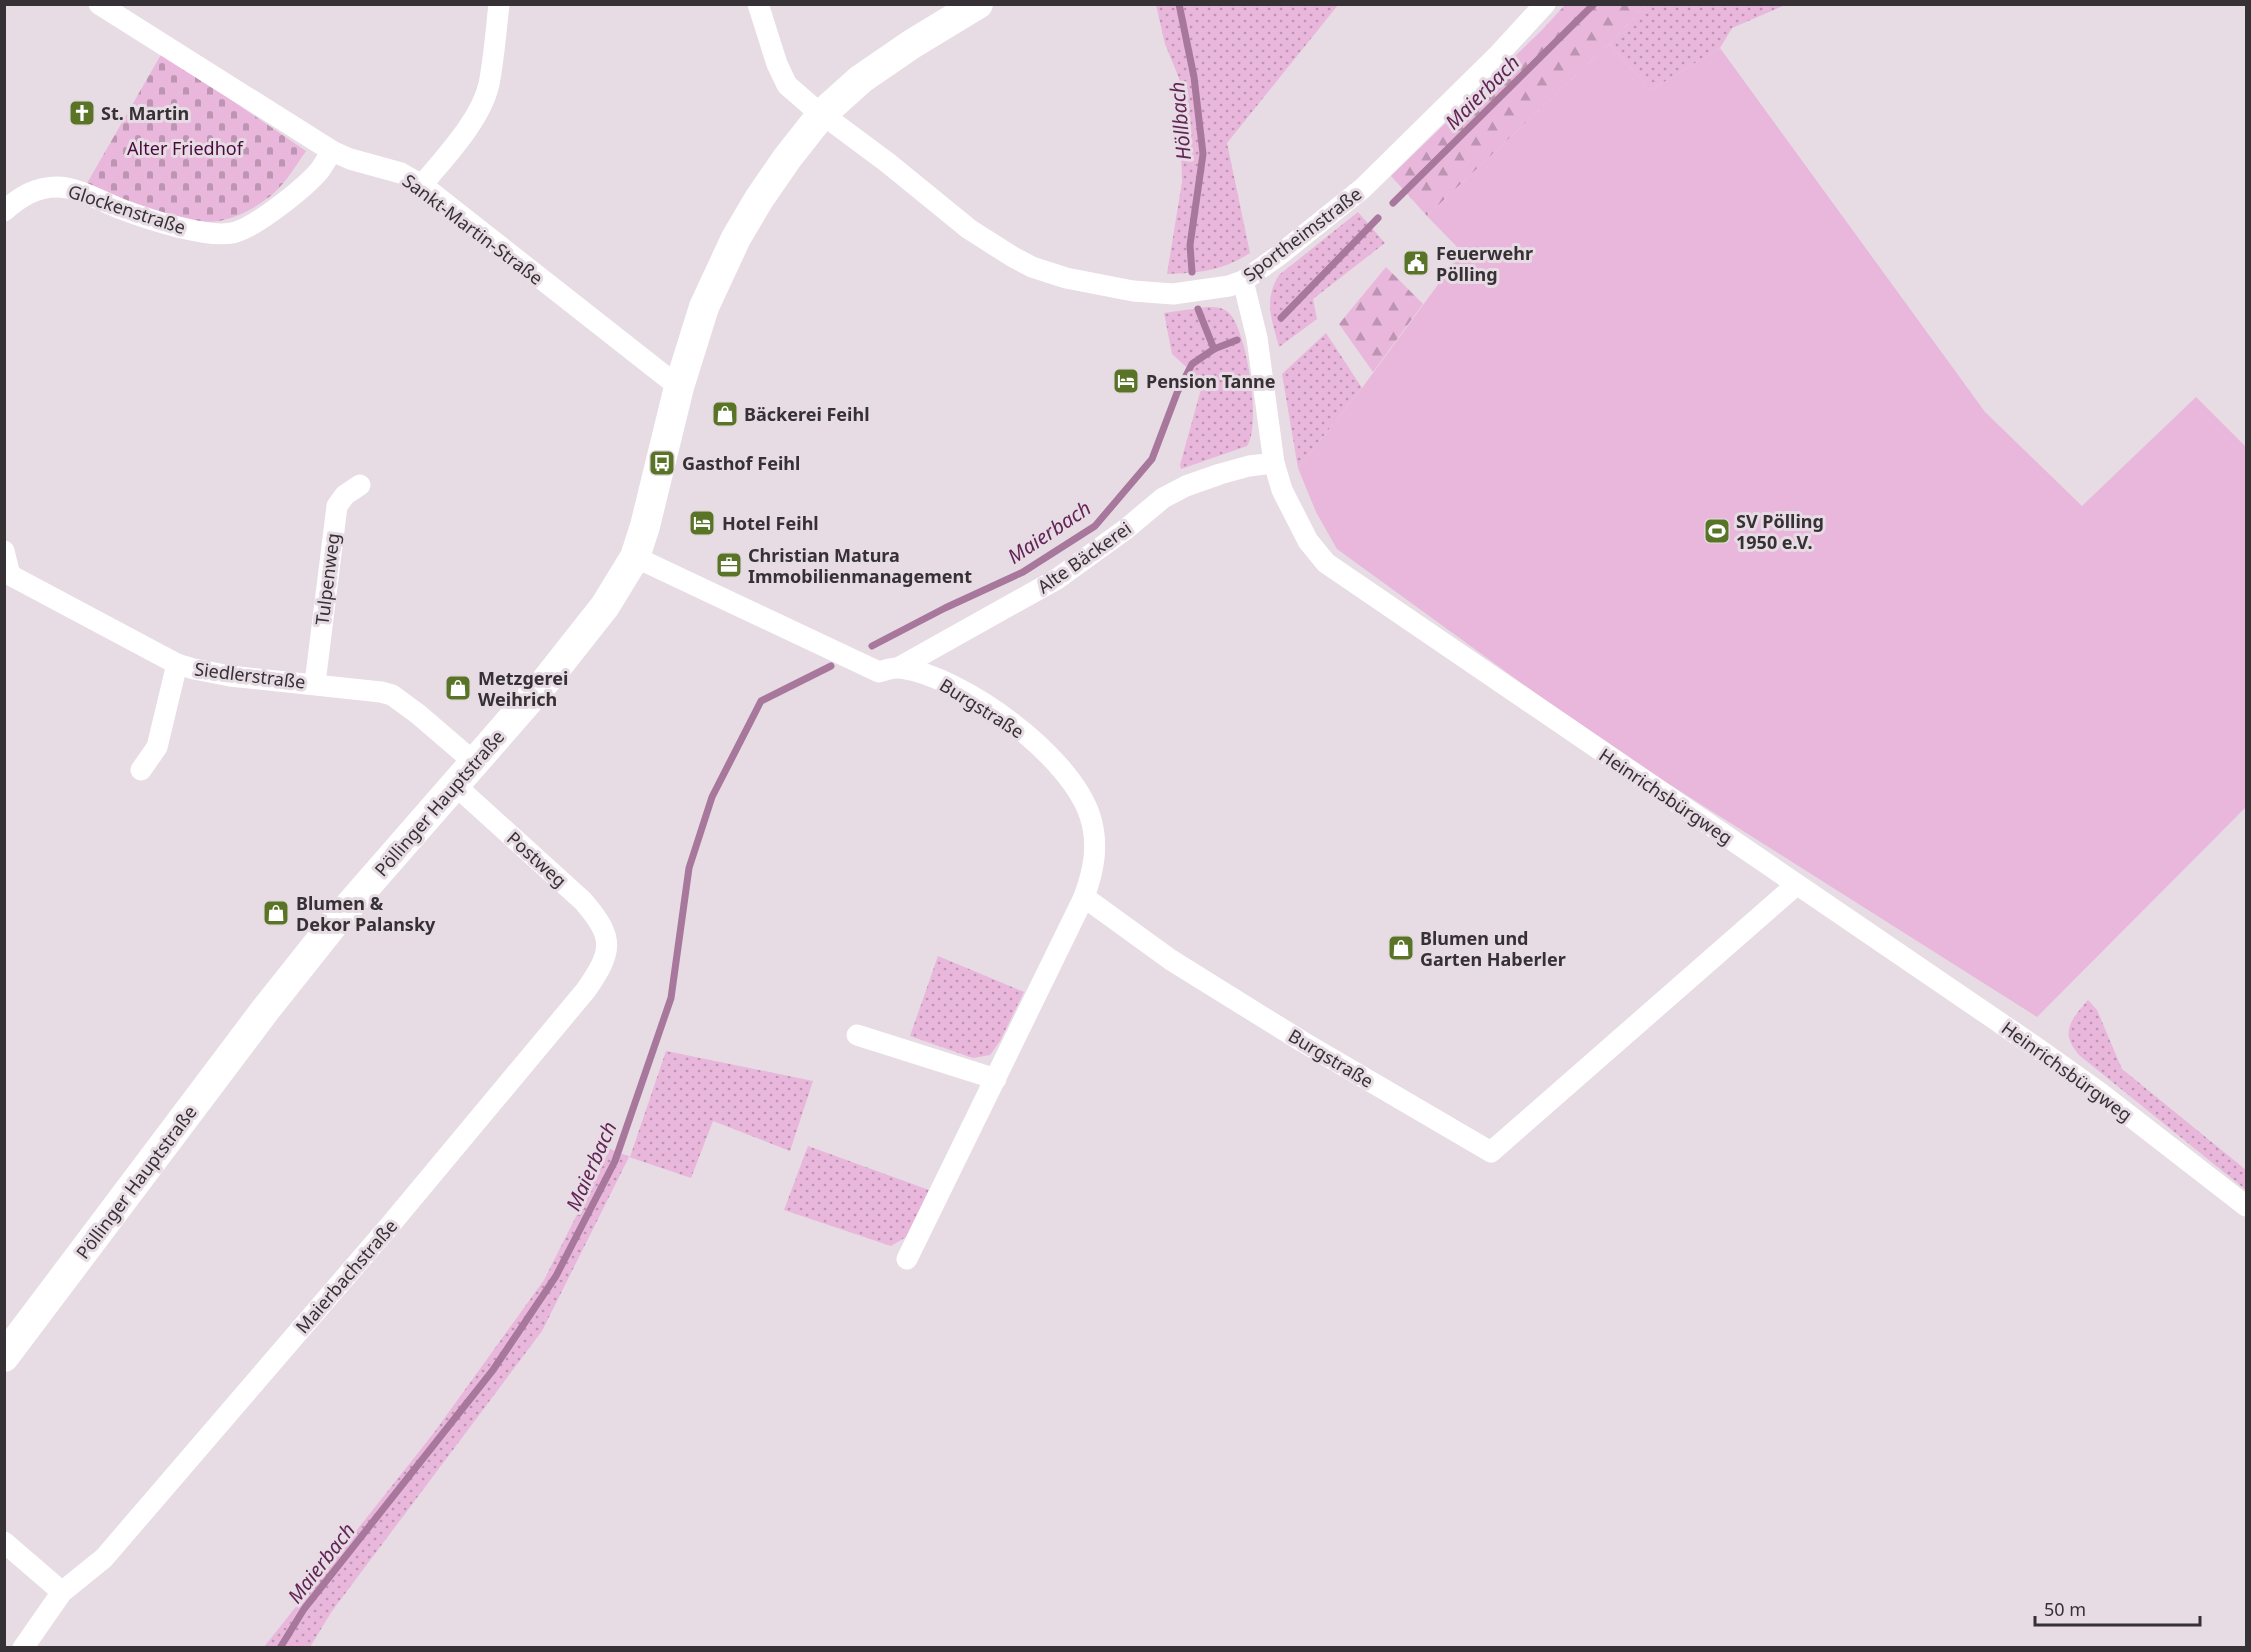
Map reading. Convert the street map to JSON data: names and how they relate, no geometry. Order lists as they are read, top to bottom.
{
  "streets": {
    "street": [
      "Glockenstraße",
      "Sankt-Martin-Straße",
      "Sportheimstraße",
      "Alte Bäckerei",
      "Tulpenweg",
      "Siedlerstraße",
      "Burgstraße",
      "Heinrichsbürgweg",
      "Pöllinger Hauptstraße",
      "Postweg",
      "Maierbachstraße"
    ]
  },
  "crossings": [
    ["Glockenstraße", "Sankt-Martin-Straße"],
    ["Sankt-Martin-Straße", "Pöllinger Hauptstraße"],
    ["Sportheimstraße", "Heinrichsbürgweg"],
    ["Sportheimstraße", "Pöllinger Hauptstraße"],
    ["Alte Bäckerei", "Burgstraße"],
    ["Alte Bäckerei", "Heinrichsbürgweg"],
    ["Tulpenweg", "Siedlerstraße"],
    ["Siedlerstraße", "Pöllinger Hauptstraße"],
    ["Siedlerstraße", "Postweg"],
    ["Burgstraße", "Heinrichsbürgweg"],
    ["Burgstraße", "Pöllinger Hauptstraße"],
    ["Pöllinger Hauptstraße", "Postweg"],
    ["Postweg", "Maierbachstraße"]
  ],
  "water": ["Maierbach", "Höllbach"],
  "parks": ["Alter Friedhof"],
  "places": {
    "church": ["St. Martin"],
    "public building": ["Feuerwehr Pölling"],
    "hotel": ["Pension Tanne", "Hotel Feihl"],
    "shop": [
      "Bäckerei Feihl",
      "Metzgerei Weihrich",
      "Blumen & Dekor Palansky",
      "Blumen und Garten Haberler"
    ],
    "bus stop": ["Gasthof Feihl"],
    "sports": ["SV Pölling 1950 e.V."],
    "office": ["Christian Matura Immobilienmanagement"]
  },
  "scale_bar": "50 m"
}
